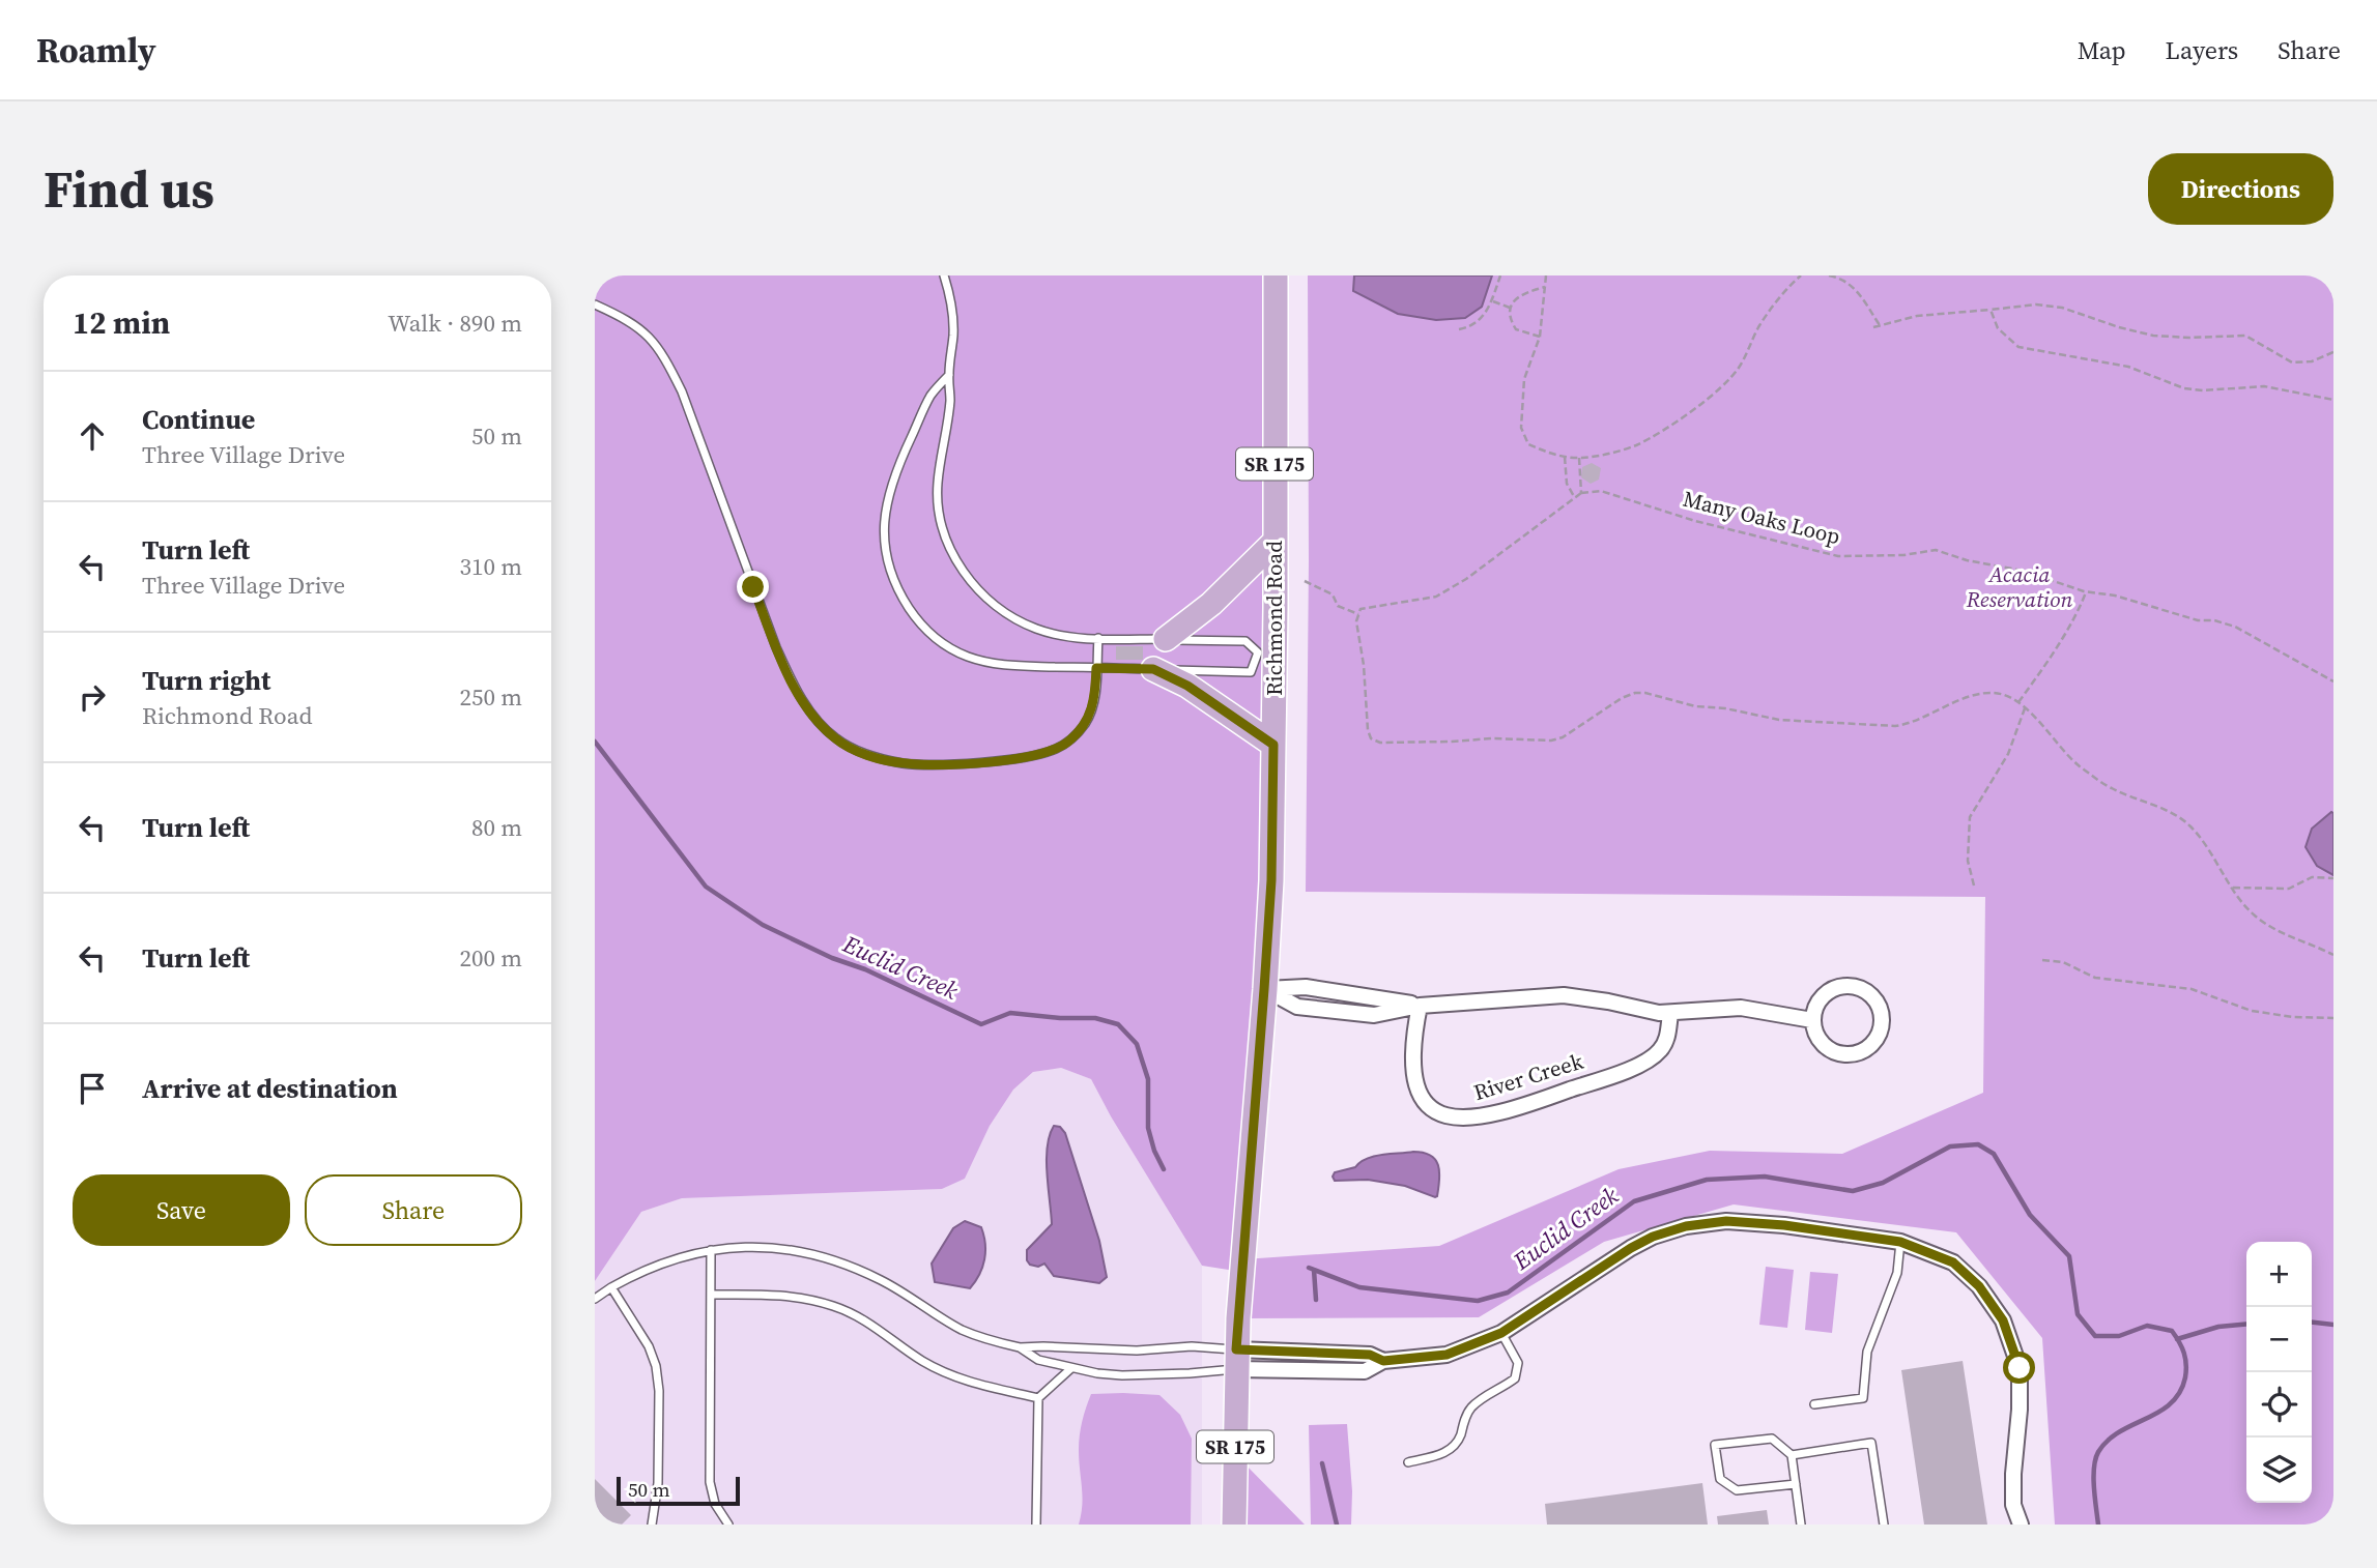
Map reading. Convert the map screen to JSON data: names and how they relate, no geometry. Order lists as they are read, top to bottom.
{
  "streets": {
    "main road": ["SR 175", "Richmond Road"],
    "street": ["River Creek"],
    "path": ["Many Oaks Loop"]
  },
  "water": ["Euclid Creek"],
  "parks": ["Acacia Reservation"],
  "scale_bar": "50 m",
  "page": {
    "header": "Roamly",
    "nav": ["Map", "Layers", "Share"],
    "buttons": [
      "Directions",
      ["Save", "Share"]
    ],
    "title": "Find us",
    "heading": ["12 min", "Walk · 890 m"],
    "list": [
      ["Continue", "Three Village Drive", "50 m"],
      ["Turn left", "Three Village Drive", "310 m"],
      ["Turn right", "Richmond Road", "250 m"],
      ["Turn left", "80 m"],
      ["Turn left", "200 m"],
      "Arrive at destination"
    ],
    "map_buttons": ["+", "−"],
    "scale": "50 m"
  }
}
